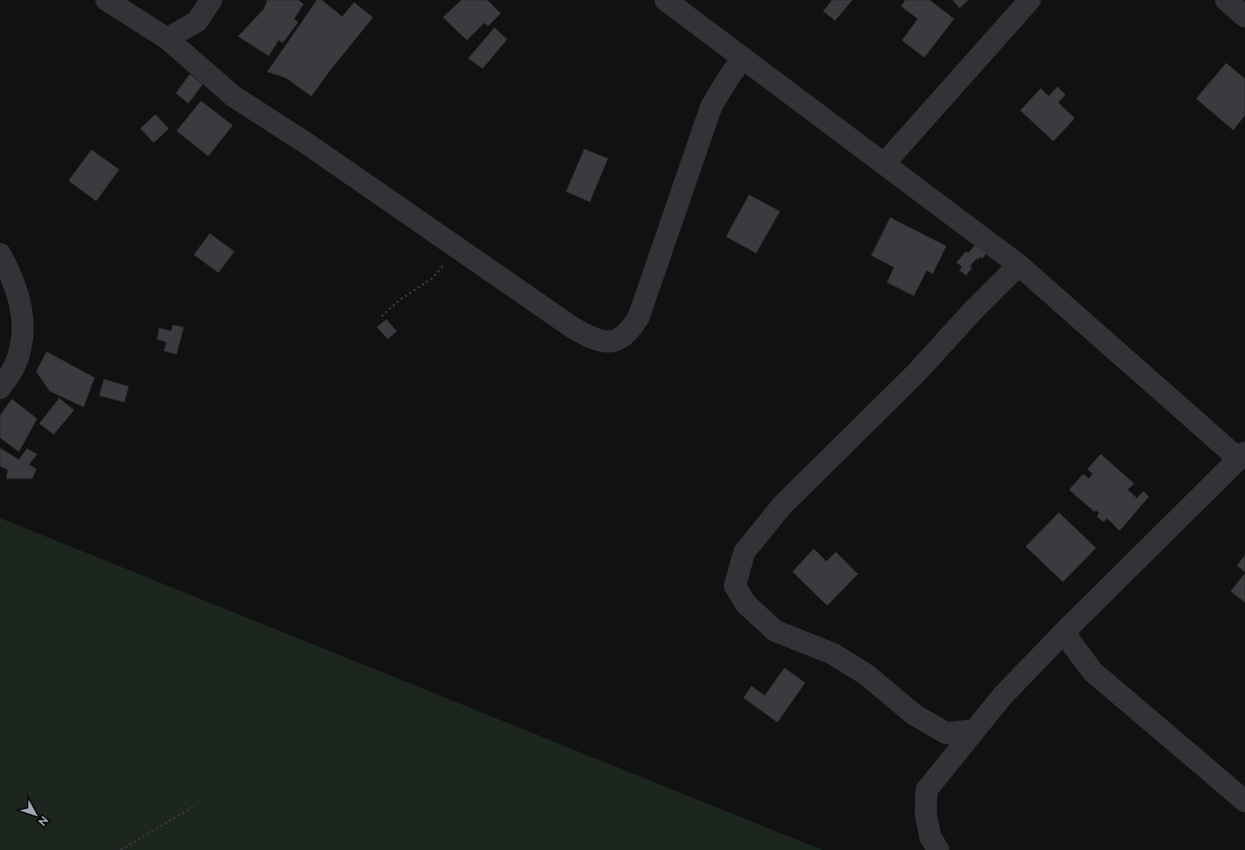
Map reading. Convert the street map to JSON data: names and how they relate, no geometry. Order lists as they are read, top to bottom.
{
  "north": "bottom right"
}
